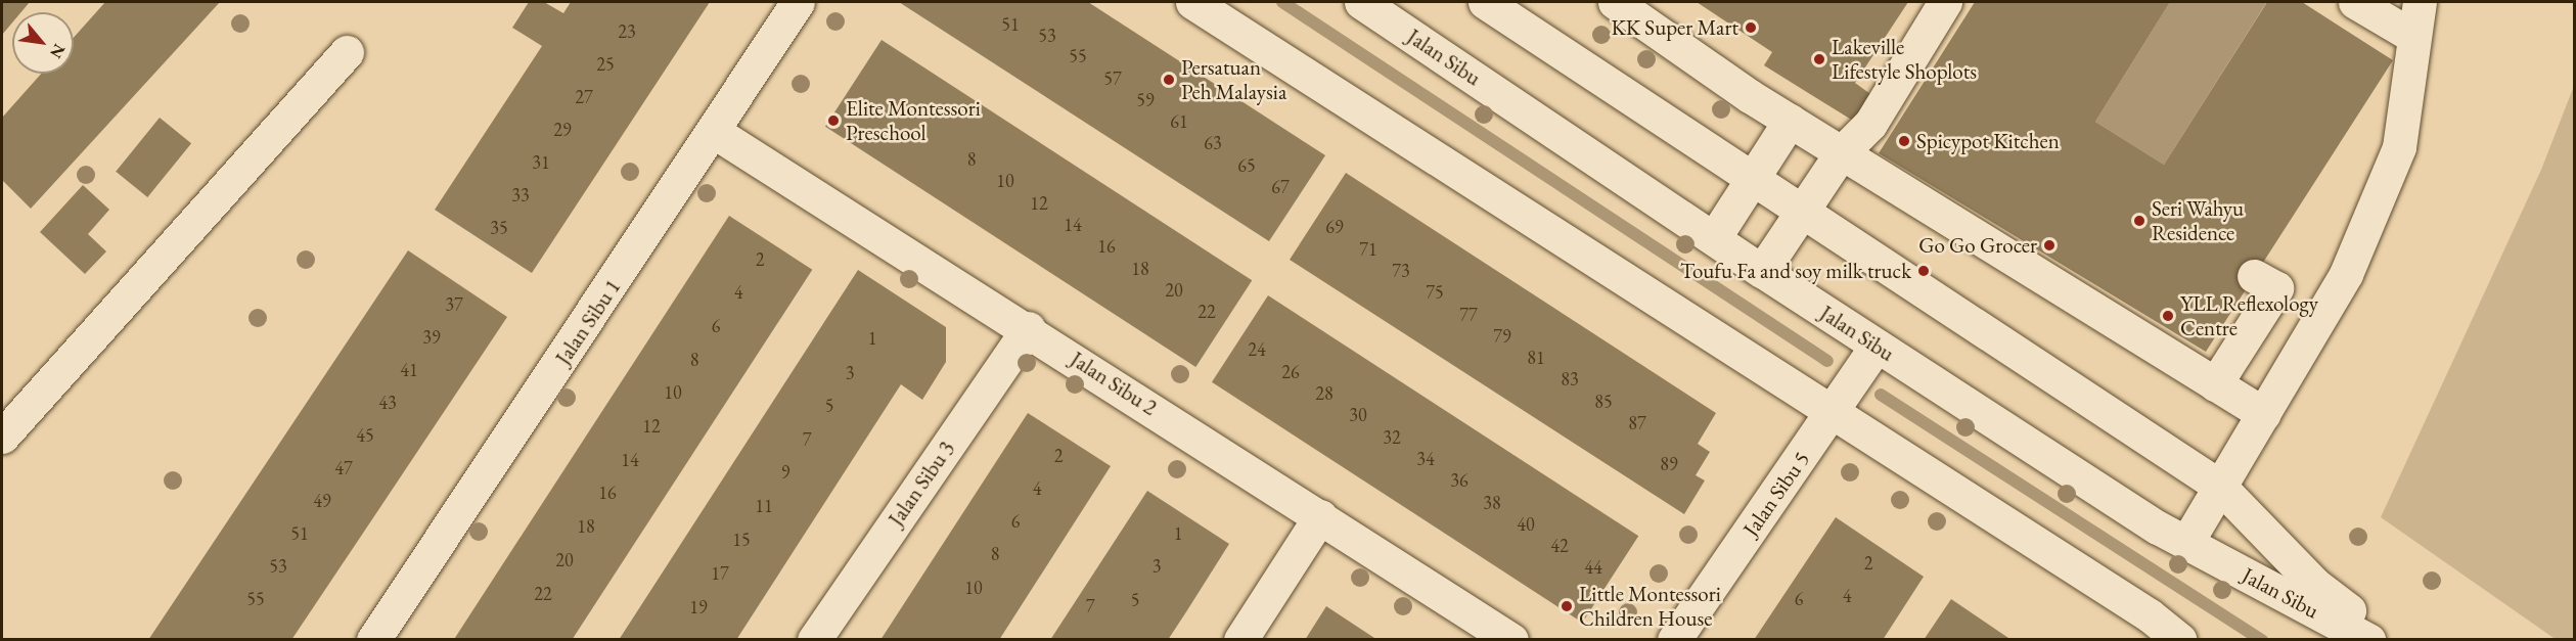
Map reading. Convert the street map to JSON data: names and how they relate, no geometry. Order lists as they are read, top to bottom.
{
  "streets": {
    "street": [
      "Jalan Sibu",
      "Jalan Sibu 1",
      "Jalan Sibu 2",
      "Jalan Sibu 3",
      "Jalan Sibu 5"
    ]
  },
  "crossings": [
    ["Jalan Sibu", "Jalan Sibu 5"],
    ["Jalan Sibu 1", "Jalan Sibu 2"],
    ["Jalan Sibu 2", "Jalan Sibu 3"]
  ],
  "places": [
    "KK Super Mart",
    "Lakeville Lifestyle Shoplots",
    "Persatuan Peh Malaysia",
    "Elite Montessori Preschool",
    "Spicypot Kitchen",
    "Seri Wahyu Residence",
    "Go Go Grocer",
    "Toufu Fa and soy milk truck",
    "YLL Reflexology Centre",
    "Little Montessori Children House"
  ],
  "house_numbers": [
    "51",
    "23",
    "53",
    "55",
    "25",
    "57",
    "27",
    "59",
    "61",
    "29",
    "63",
    "8",
    "31",
    "65",
    "10",
    "67",
    "33",
    "12",
    "14",
    "69",
    "35",
    "16",
    "71",
    "2",
    "18",
    "73",
    "20",
    "4",
    "75",
    "37",
    "22",
    "77",
    "6",
    "79",
    "39",
    "1",
    "24",
    "81",
    "8",
    "41",
    "26",
    "3",
    "83",
    "10",
    "28",
    "85",
    "43",
    "5",
    "30",
    "87",
    "12",
    "45",
    "32",
    "7",
    "2",
    "34",
    "14",
    "89",
    "47",
    "9",
    "36",
    "4",
    "16",
    "49",
    "38",
    "11",
    "6",
    "40",
    "18",
    "51",
    "1",
    "15",
    "42",
    "8",
    "20",
    "2",
    "53",
    "3",
    "44",
    "17",
    "10",
    "22",
    "4",
    "55",
    "6",
    "5",
    "7",
    "19"
  ],
  "north": "bottom right"
}
